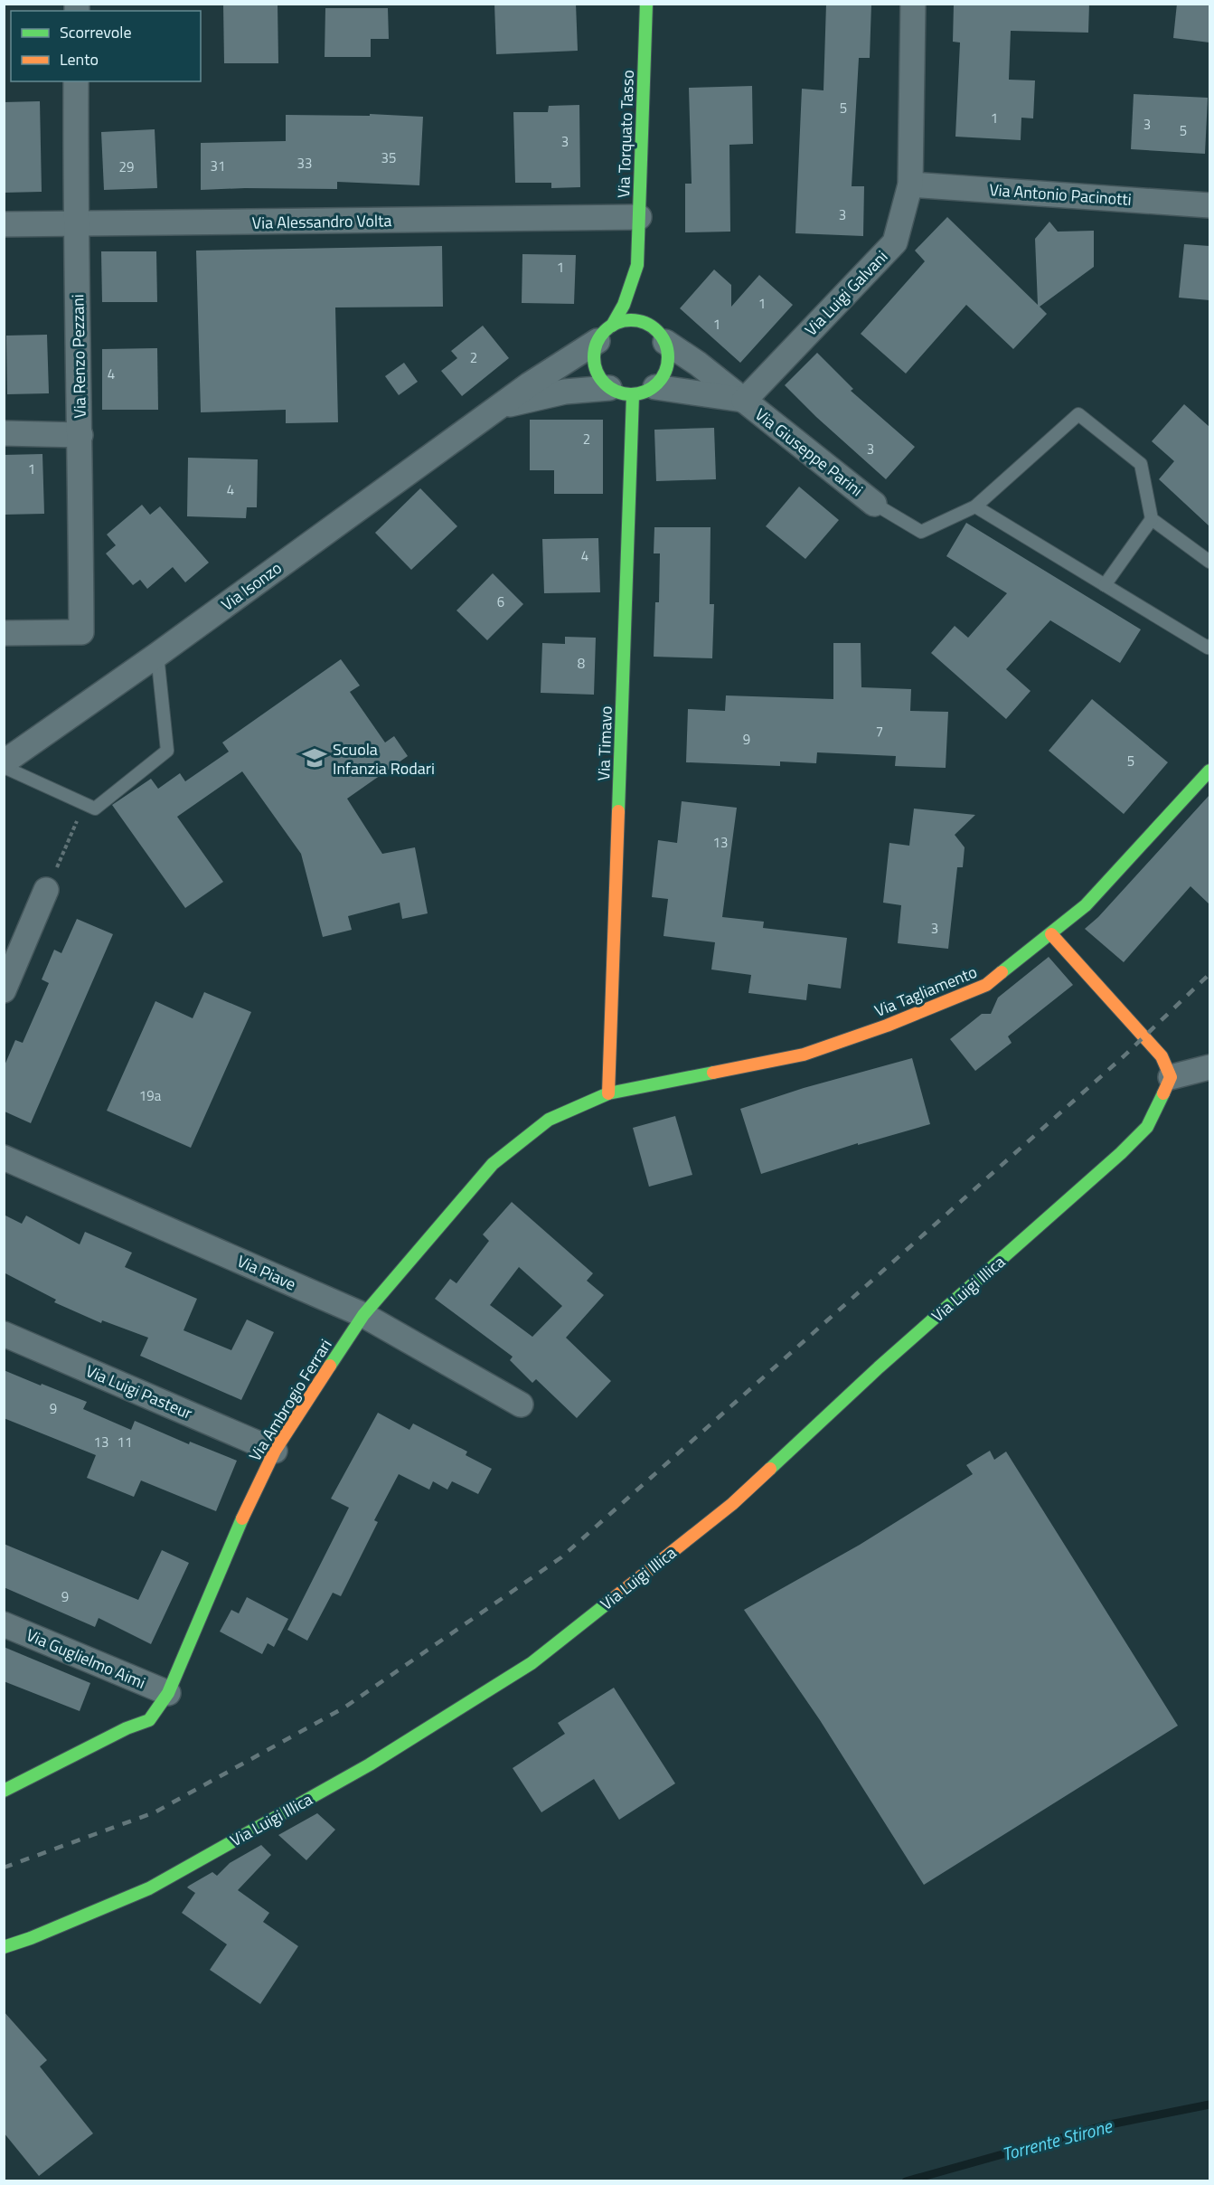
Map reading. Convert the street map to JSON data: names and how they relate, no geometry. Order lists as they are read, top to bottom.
{
  "streets": {
    "street": [
      "Via Torquato Tasso",
      "Via Antonio Pacinotti",
      "Via Alessandro Volta",
      "Via Luigi Galvani",
      "Via Renzo Pezzani",
      "Via Giuseppe Parini",
      "Via Isonzo",
      "Via Timavo",
      "Via Tagliamento",
      "Via Piave",
      "Via Luigi Illica",
      "Via Luigi Pasteur",
      "Via Ambrogio Ferrari",
      "Via Guglielmo Aimi"
    ]
  },
  "crossings": [
    ["Via Torquato Tasso", "Via Alessandro Volta"],
    ["Via Torquato Tasso", "Via Giuseppe Parini"],
    ["Via Torquato Tasso", "Via Isonzo"],
    ["Via Torquato Tasso", "Via Timavo"],
    ["Via Antonio Pacinotti", "Via Luigi Galvani"],
    ["Via Alessandro Volta", "Via Renzo Pezzani"],
    ["Via Luigi Galvani", "Via Giuseppe Parini"],
    ["Via Giuseppe Parini", "Via Isonzo"],
    ["Via Giuseppe Parini", "Via Timavo"],
    ["Via Isonzo", "Via Timavo"],
    ["Via Timavo", "Via Tagliamento"],
    ["Via Timavo", "Via Ambrogio Ferrari"],
    ["Via Tagliamento", "Via Ambrogio Ferrari"],
    ["Via Piave", "Via Ambrogio Ferrari"],
    ["Via Luigi Pasteur", "Via Ambrogio Ferrari"],
    ["Via Ambrogio Ferrari", "Via Guglielmo Aimi"]
  ],
  "water": ["Torrente Stirone"],
  "places": {
    "school or university": ["Scuola Infanzia Rodari"]
  },
  "house_numbers": [
    "5",
    "1",
    "3",
    "5",
    "3",
    "35",
    "33",
    "31",
    "29",
    "3",
    "1",
    "1",
    "1",
    "2",
    "4",
    "2",
    "3",
    "1",
    "4",
    "4",
    "6",
    "8",
    "7",
    "9",
    "5",
    "13",
    "3",
    "19a",
    "9",
    "13",
    "11",
    "9"
  ],
  "legend": ["Scorrevole", "Lento"]
}
